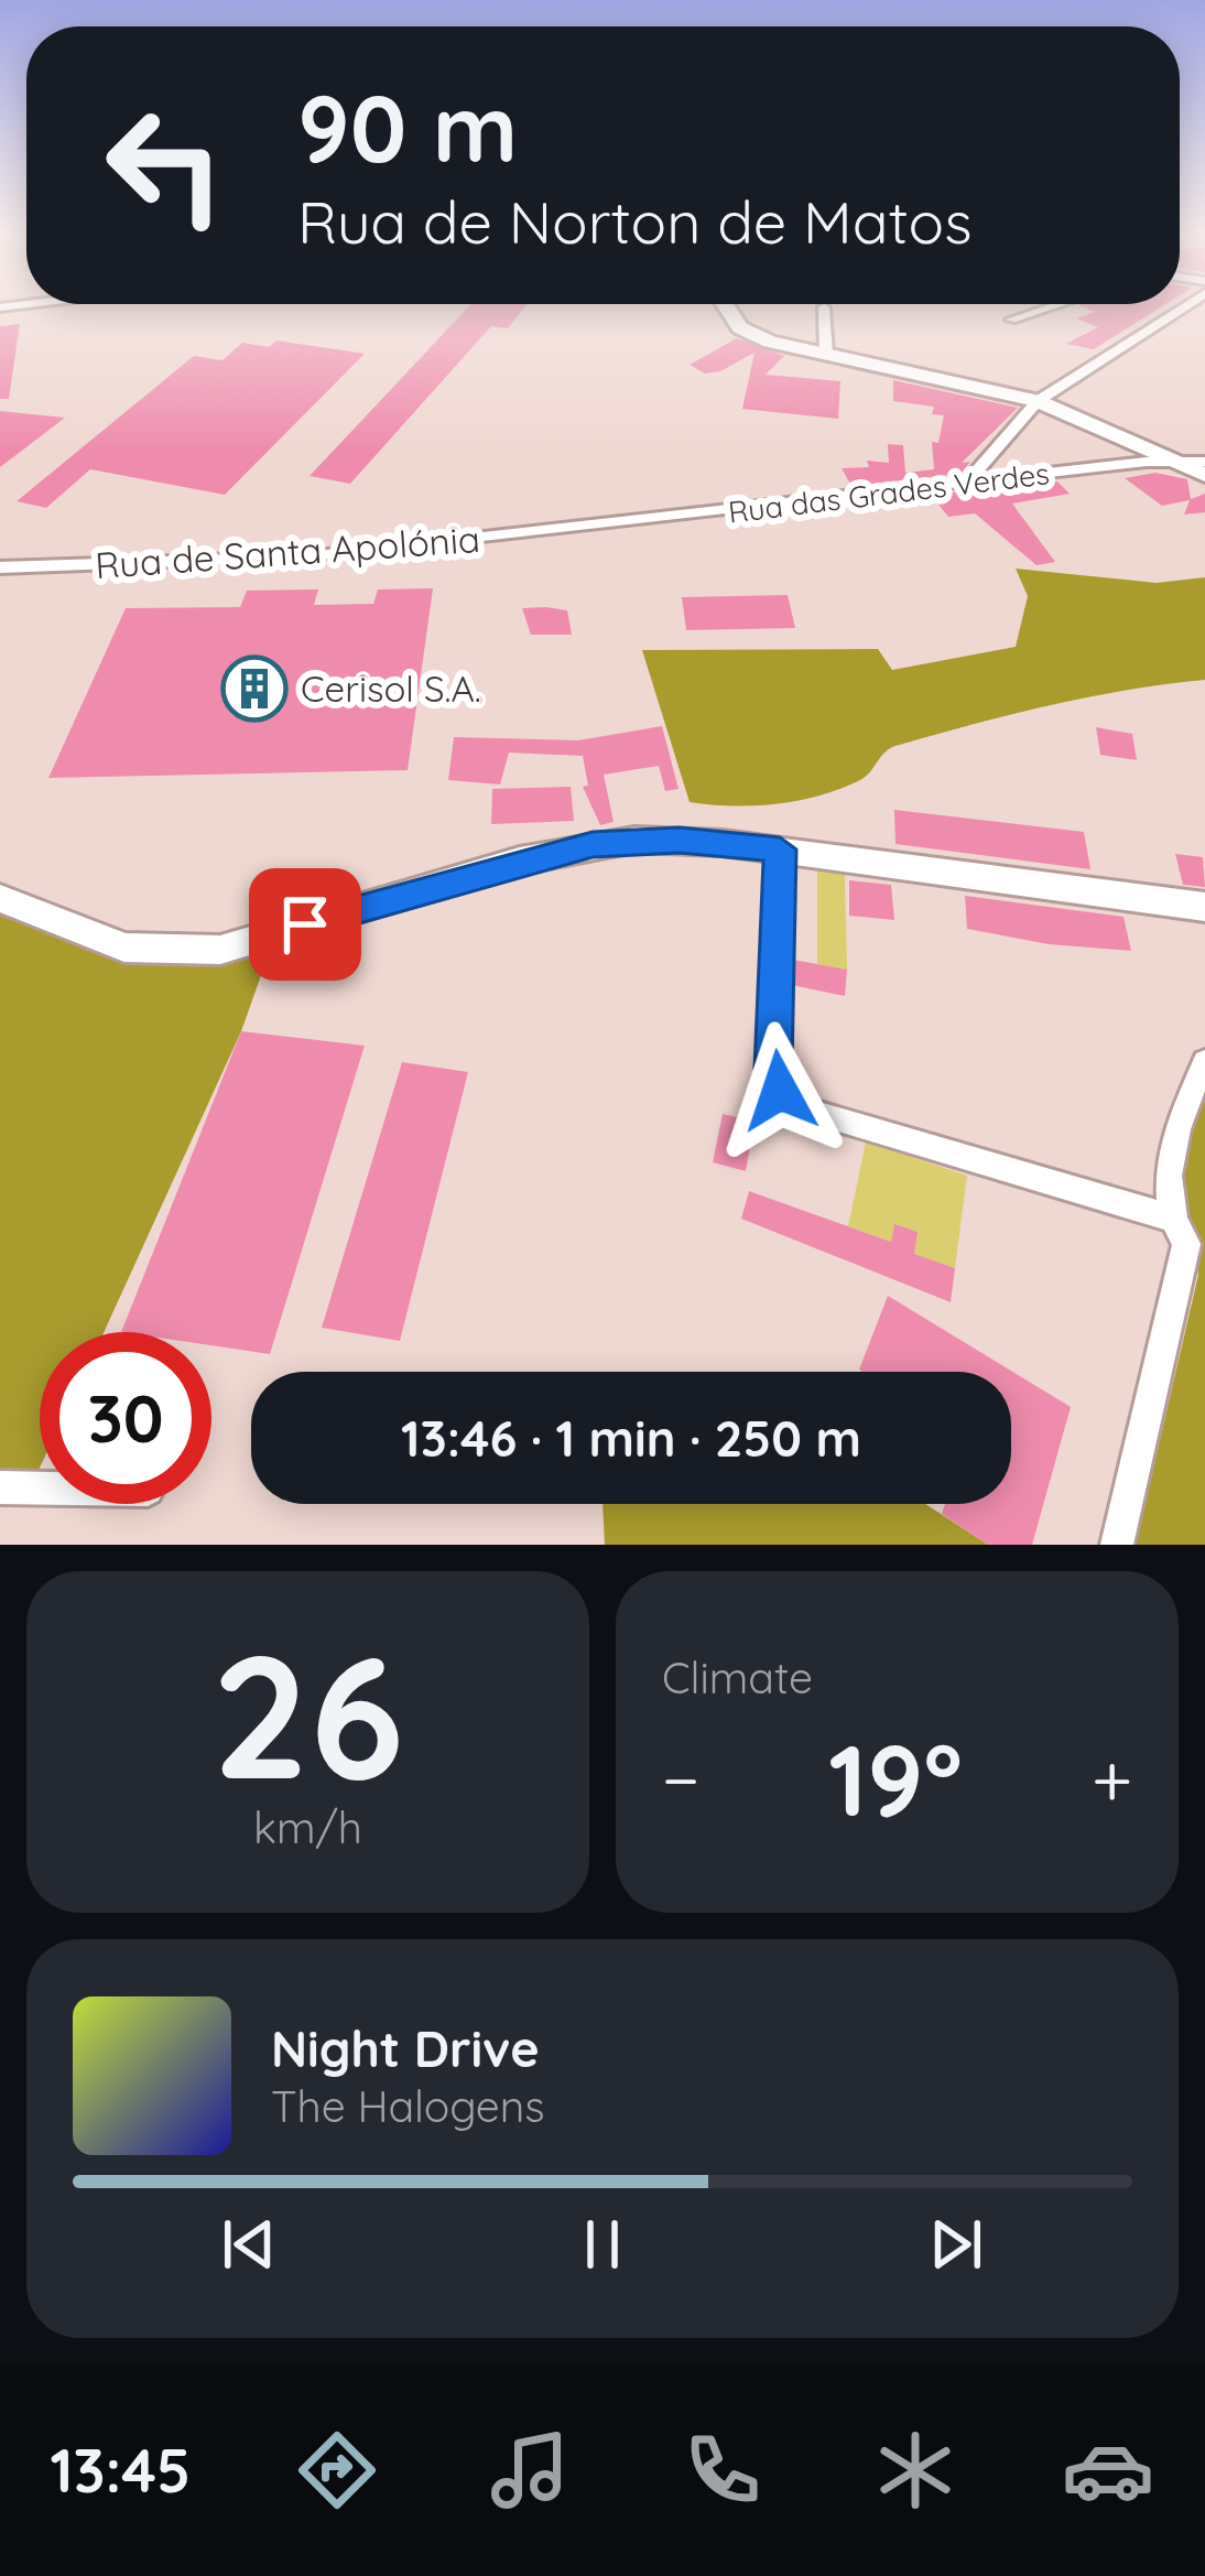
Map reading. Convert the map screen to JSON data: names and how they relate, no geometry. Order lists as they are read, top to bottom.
{
  "streets": {
    "street": ["Rua das Grades Verdes", "Rua de Santa Apolónia"]
  },
  "crossings": [
    ["Rua das Grades Verdes", "Rua de Santa Apolónia"]
  ],
  "places": {
    "building": ["Cerisol S.A."]
  },
  "page": {
    "turn": ["90 m", "Rua de Norton de Matos"],
    "limit": "30",
    "trip": "13:46 · 1 min · 250 m",
    "tile": [
      ["26", "km/h"],
      "Climate"
    ],
    "heat": ["−", "19°", "+"],
    "song": ["Night Drive", "The Halogens"],
    "tabs": "13:45"
  }
}
